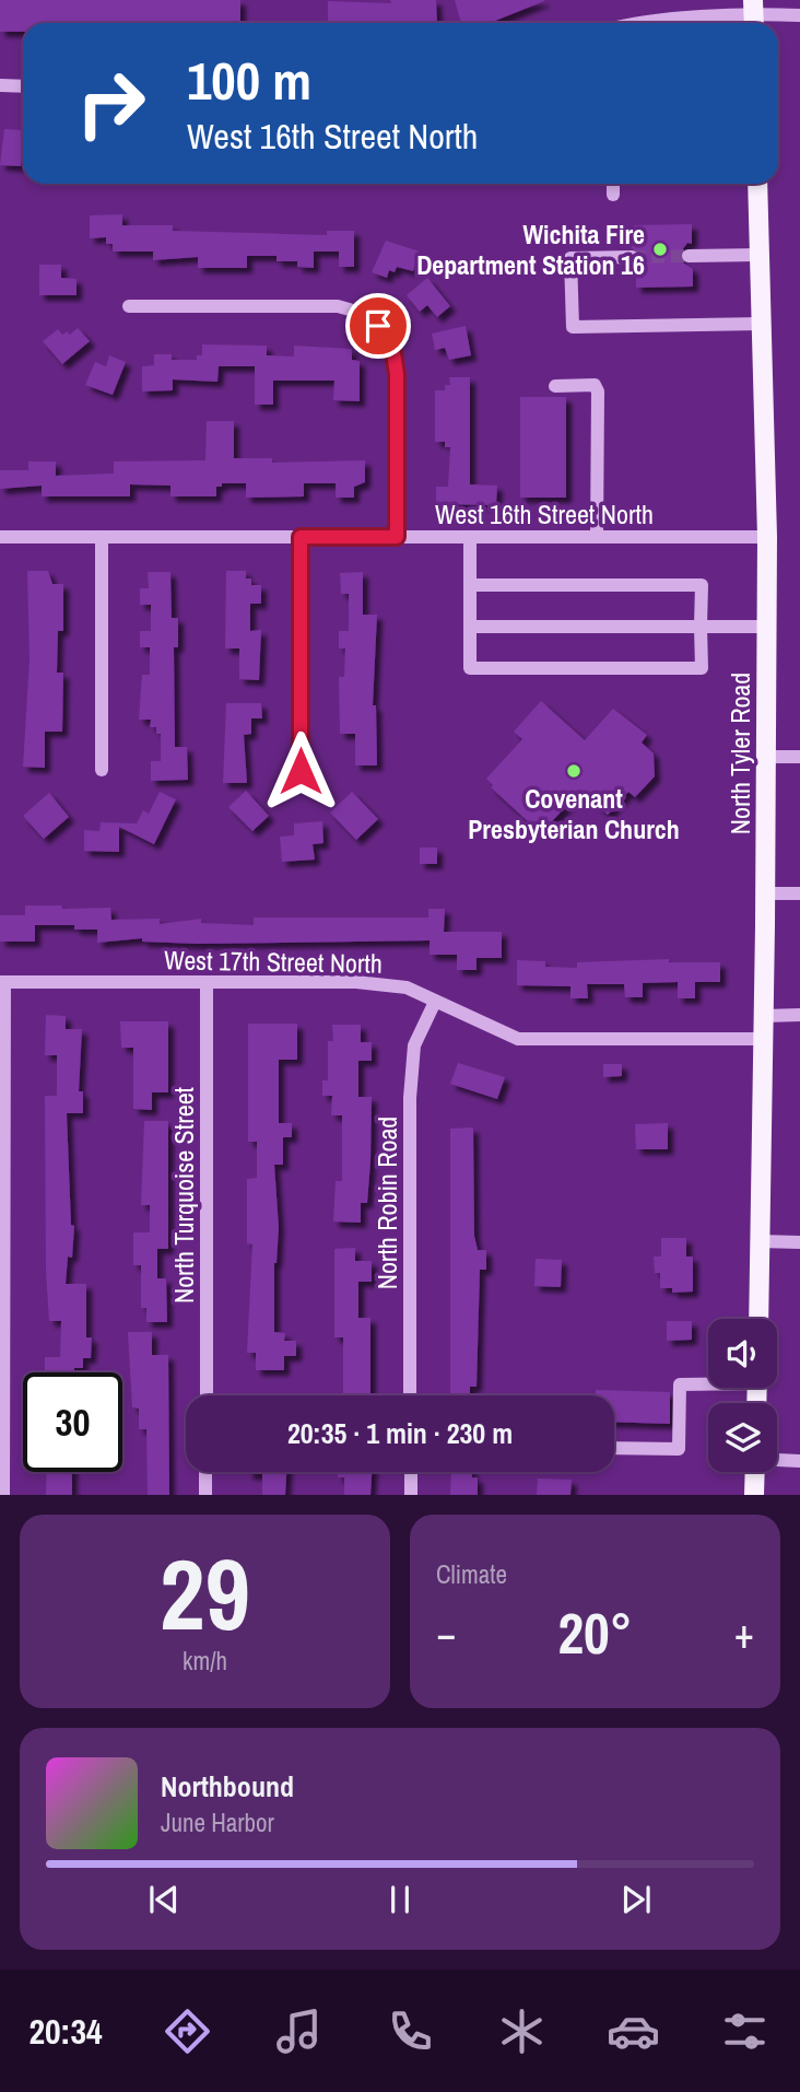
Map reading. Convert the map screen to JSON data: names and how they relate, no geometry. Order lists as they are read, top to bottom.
{
  "streets": {
    "main road": ["North Tyler Road"],
    "street": [
      "West 16th Street North",
      "West 17th Street North",
      "North Turquoise Street",
      "North Robin Road"
    ]
  },
  "crossings": [
    ["West 16th Street North", "North Tyler Road"],
    ["North Tyler Road", "West 17th Street North"],
    ["West 17th Street North", "North Turquoise Street"],
    ["West 17th Street North", "North Robin Road"]
  ],
  "places": ["Wichita Fire Department Station 16", "Covenant Presbyterian Church"],
  "page": {
    "turn": ["100 m", "West 16th Street North"],
    "limit": "30",
    "trip": "20:35 · 1 min · 230 m",
    "tile": [
      ["29", "km/h"],
      "Climate"
    ],
    "heat": ["−", "20°", "+"],
    "song": ["Northbound", "June Harbor"],
    "tabs": "20:34"
  }
}
